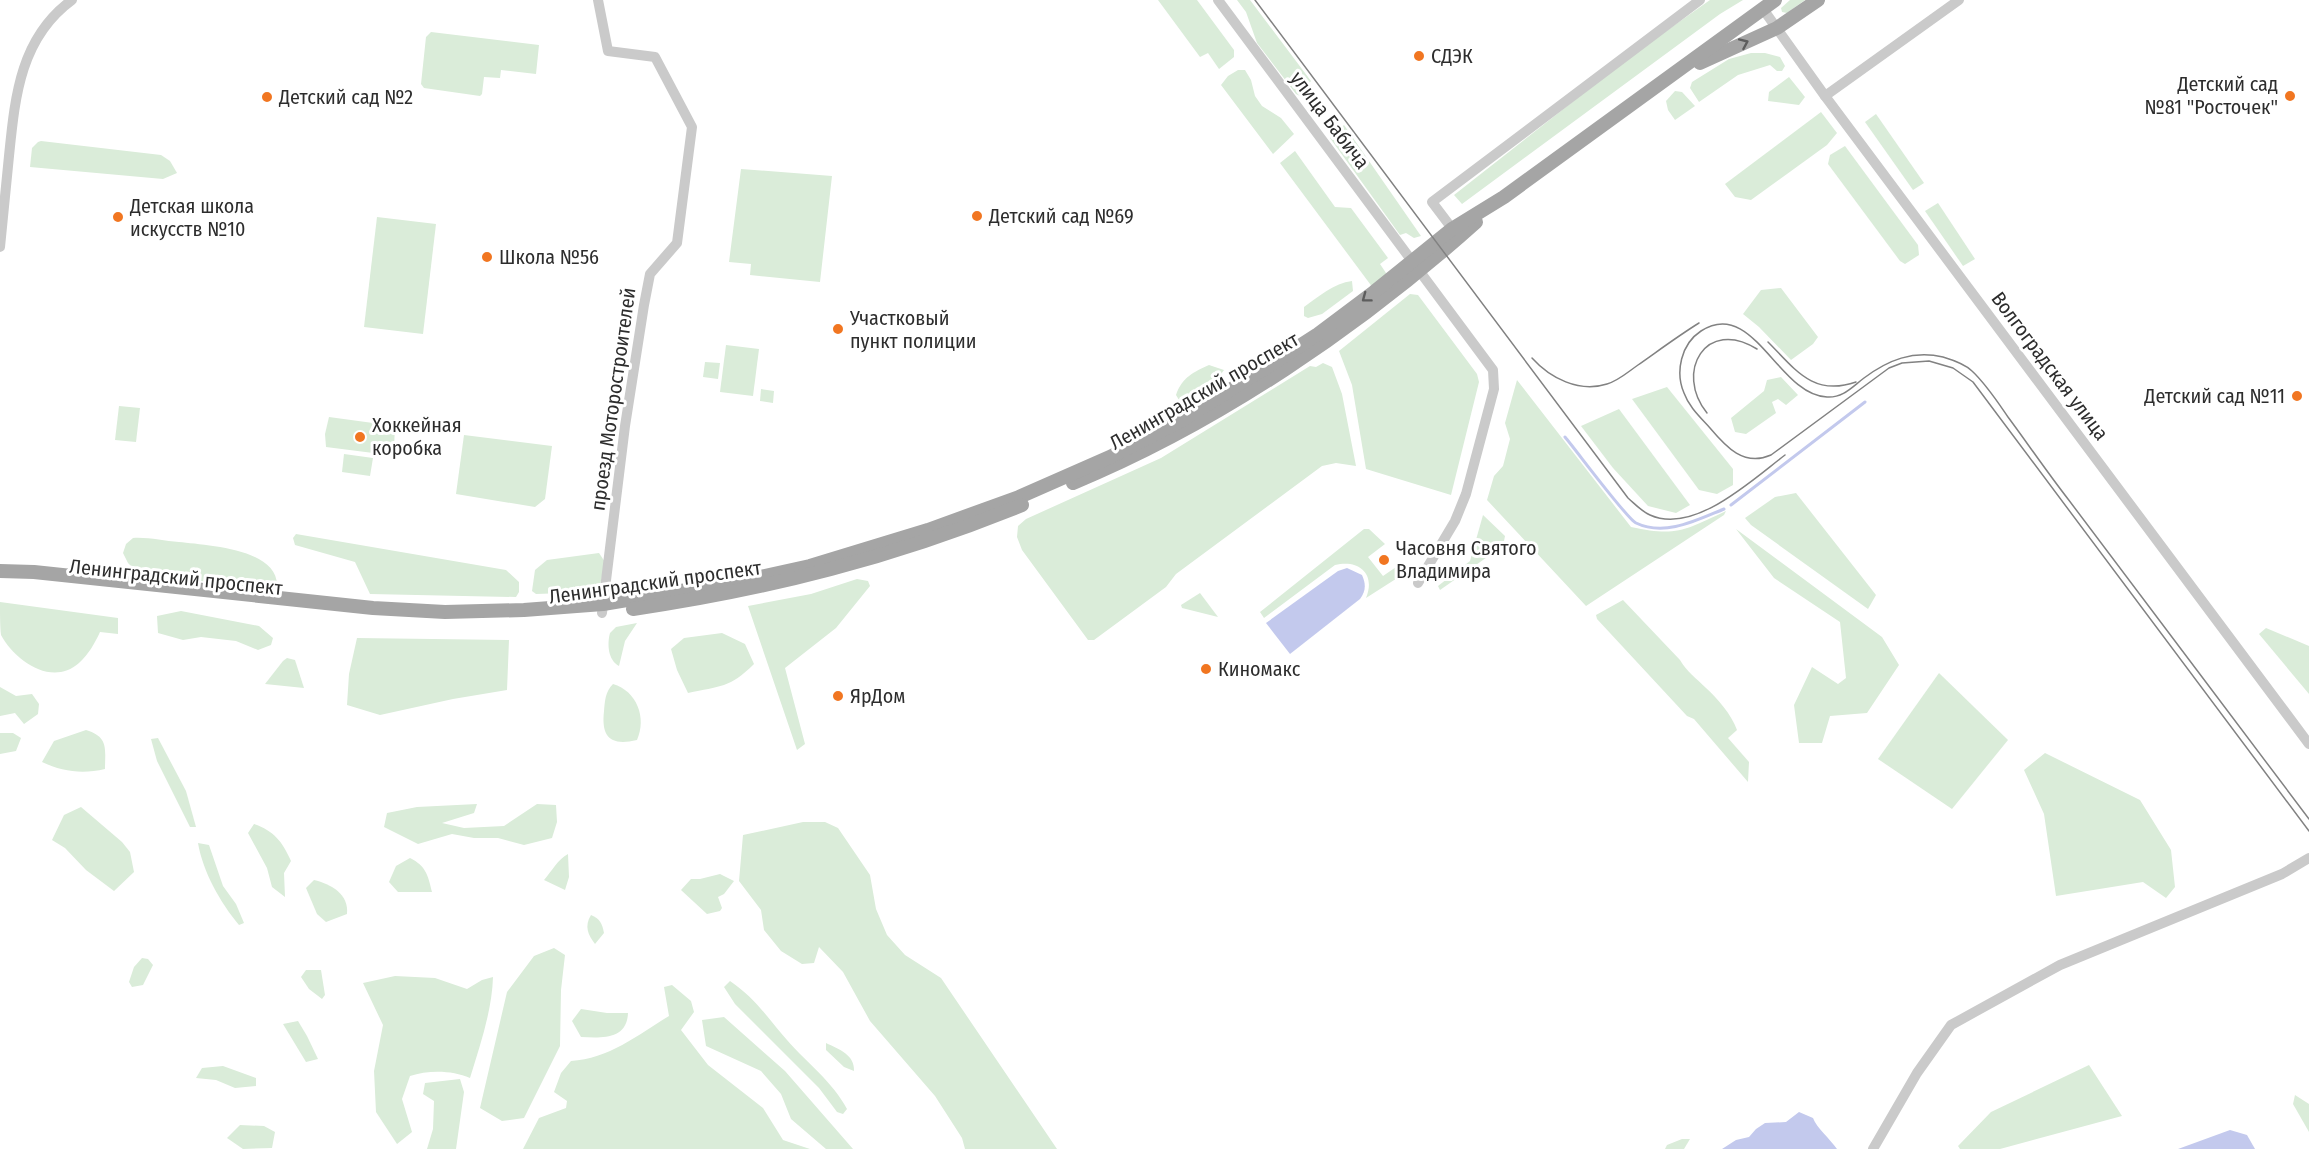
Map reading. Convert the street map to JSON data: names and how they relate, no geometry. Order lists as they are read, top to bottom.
{
  "streets": {
    "main road": ["Ленинградский проспект"],
    "street": ["улица Бабича", "Волгоградская улица", "проезд Моторостроителей"]
  },
  "crossings": [
    ["улица Бабича", "Ленинградский проспект"],
    ["Волгоградская улица", "Ленинградский проспект"],
    ["Ленинградский проспект", "проезд Моторостроителей"]
  ],
  "places": [
    "СДЭК",
    "Детский сад №81 \"Росточек\"",
    "Детский сад №2",
    "Детский сад №69",
    "Детская школа искусств №10",
    "Школа №56",
    "Участковый пункт полиции",
    "Детский сад №11",
    "Хоккейная коробка",
    "Часовня Святого Владимира",
    "Киномакс",
    "ЯрДом"
  ]
}
